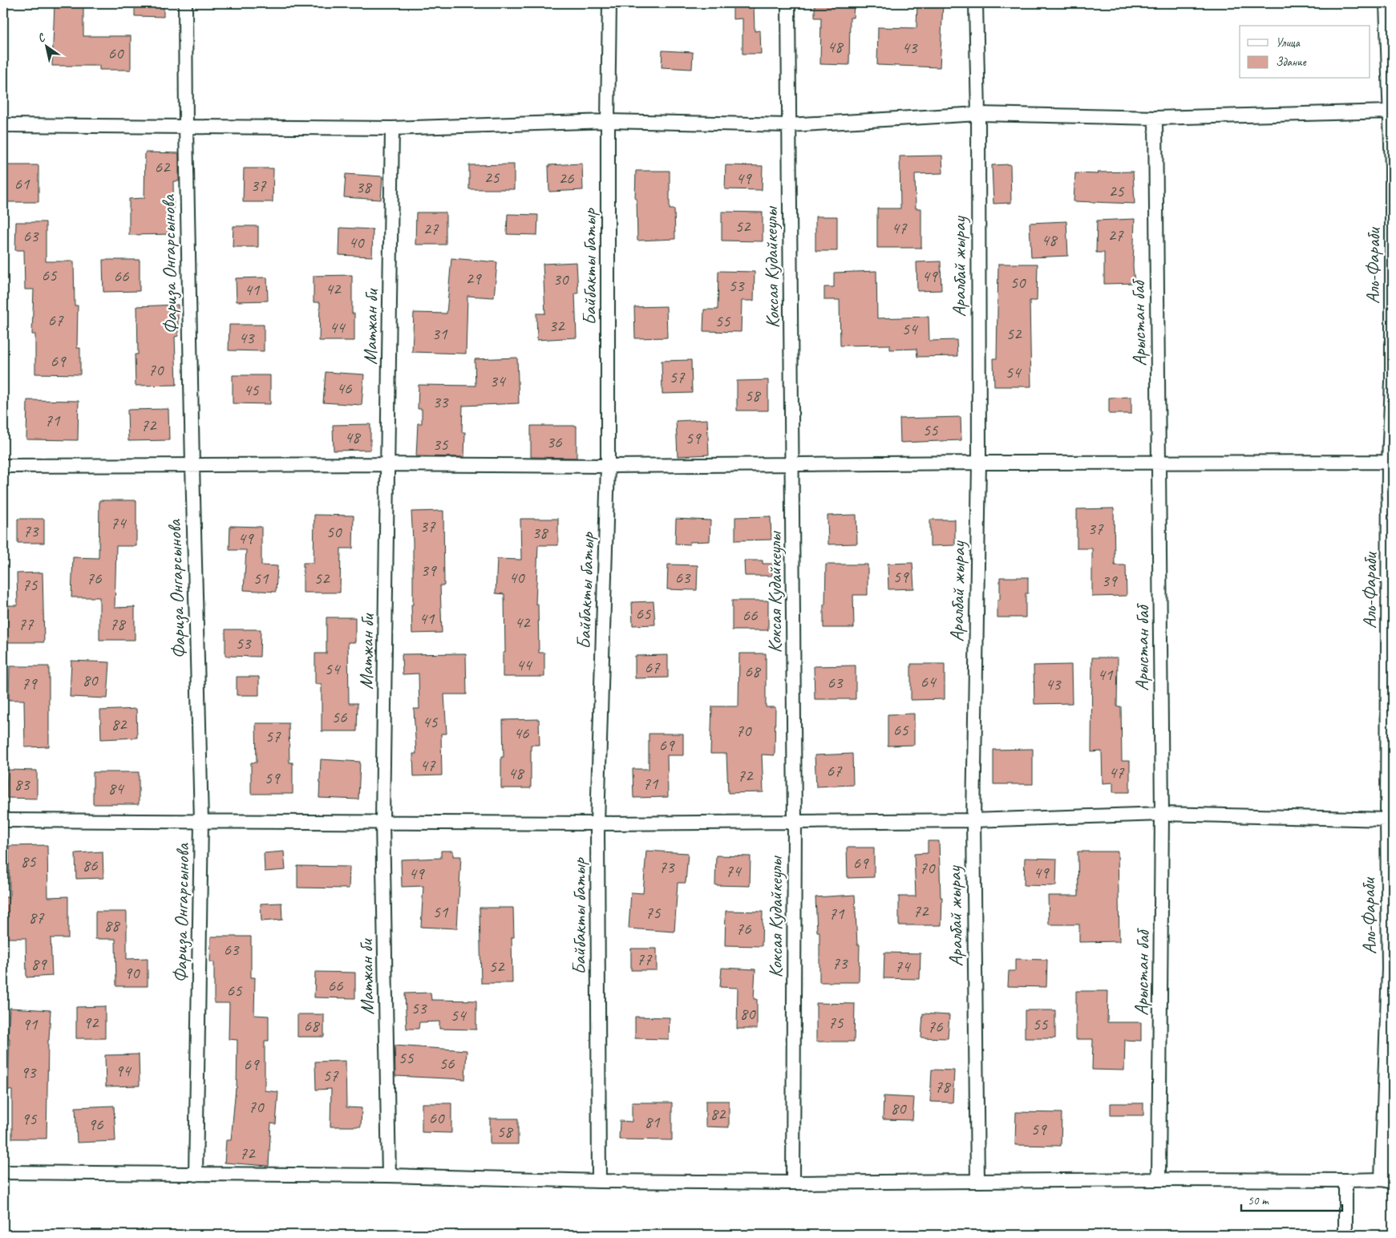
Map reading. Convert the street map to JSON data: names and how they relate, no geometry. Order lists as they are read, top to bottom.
{
  "streets": {
    "street": [
      "Фариза Онгарсынова",
      "Аль-Фараби",
      "Байбакты батыр",
      "Аралбай жырау",
      "Коксая Кудайкеулы",
      "Арыстан баб",
      "Матжан би"
    ]
  },
  "house_numbers": [
    "48",
    "43",
    "60",
    "62",
    "25",
    "26",
    "49",
    "61",
    "37",
    "38",
    "25",
    "52",
    "47",
    "27",
    "27",
    "63",
    "48",
    "40",
    "65",
    "66",
    "49",
    "29",
    "30",
    "50",
    "53",
    "42",
    "41",
    "67",
    "55",
    "32",
    "44",
    "54",
    "31",
    "52",
    "43",
    "69",
    "70",
    "54",
    "57",
    "34",
    "46",
    "45",
    "58",
    "33",
    "71",
    "72",
    "55",
    "48",
    "59",
    "36",
    "35",
    "74",
    "37",
    "37",
    "73",
    "50",
    "38",
    "49",
    "39",
    "59",
    "40",
    "63",
    "76",
    "51",
    "52",
    "39",
    "75",
    "65",
    "66",
    "41",
    "42",
    "77",
    "78",
    "53",
    "44",
    "67",
    "54",
    "68",
    "41",
    "80",
    "64",
    "63",
    "79",
    "43",
    "56",
    "45",
    "82",
    "65",
    "70",
    "46",
    "57",
    "69",
    "47",
    "67",
    "47",
    "48",
    "72",
    "59",
    "71",
    "83",
    "84",
    "85",
    "69",
    "86",
    "73",
    "70",
    "74",
    "49",
    "49",
    "72",
    "51",
    "75",
    "71",
    "87",
    "88",
    "76",
    "63",
    "77",
    "73",
    "89",
    "52",
    "74",
    "90",
    "66",
    "65",
    "53",
    "80",
    "54",
    "92",
    "75",
    "91",
    "55",
    "68",
    "76",
    "55",
    "56",
    "69",
    "94",
    "93",
    "57",
    "78",
    "70",
    "80",
    "82",
    "60",
    "95",
    "81",
    "96",
    "59",
    "58",
    "72"
  ],
  "legend": ["Улица", "Здание"],
  "scale_bar": "50 m",
  "north": "top left"
}
